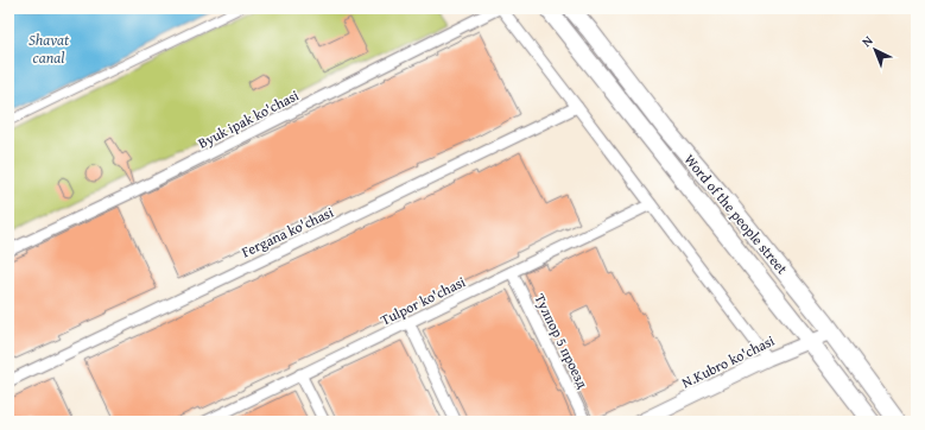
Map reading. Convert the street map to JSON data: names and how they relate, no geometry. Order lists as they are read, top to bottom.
{
  "streets": {
    "main road": ["Word of the people street"],
    "street": [
      "Byuk ipak ko'chasi",
      "Fergana ko'chasi",
      "Tulpor ko'chasi",
      "Тулпор 5 проезд",
      "N.Kubro ko'chasi"
    ]
  },
  "crossings": [
    ["Word of the people street", "N.Kubro ko'chasi"],
    ["Tulpor ko'chasi", "Тулпор 5 проезд"]
  ],
  "water": ["Shavat canal"],
  "north": "top left"
}
